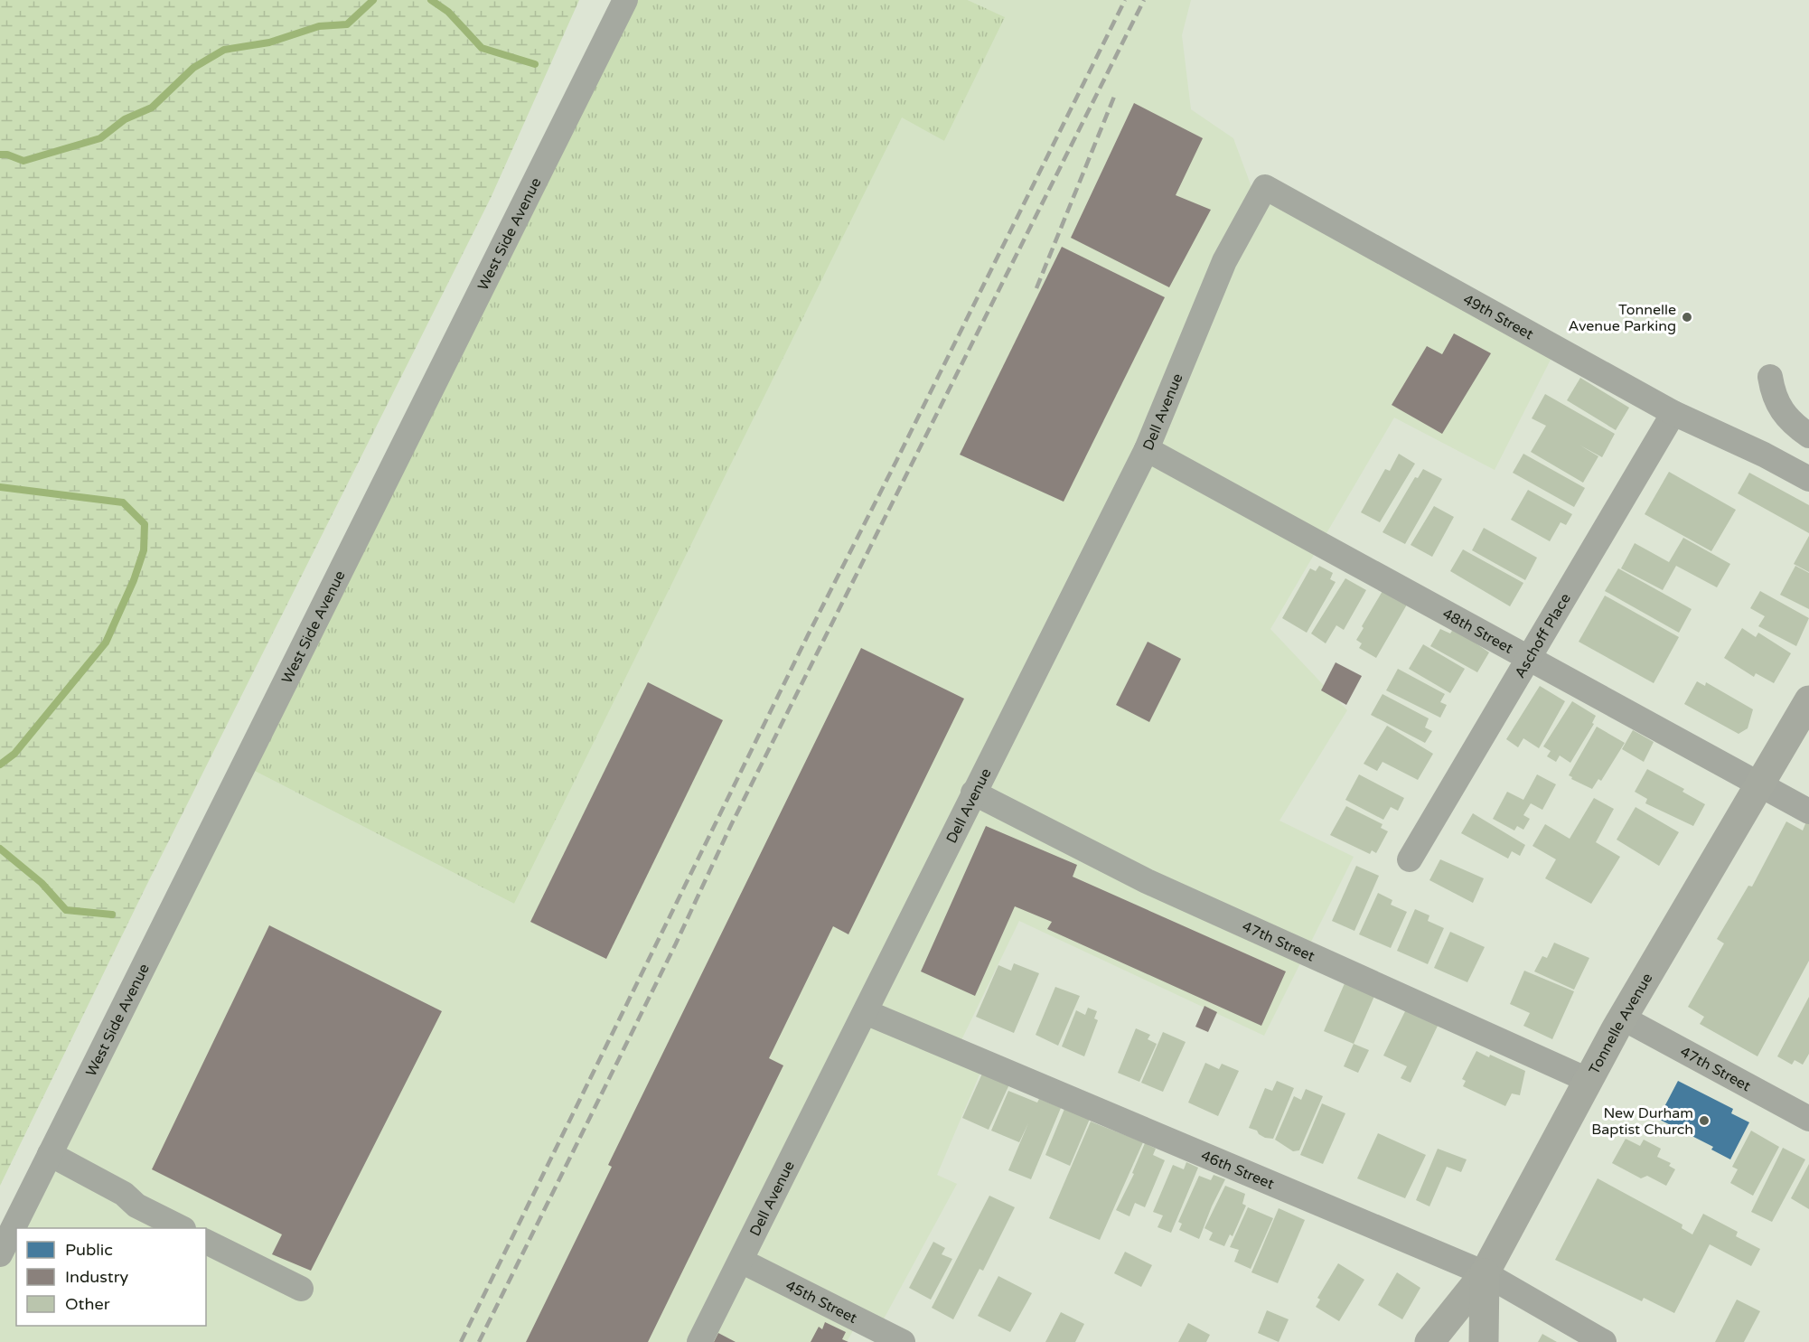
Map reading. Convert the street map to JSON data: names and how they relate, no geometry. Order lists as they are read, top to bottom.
{
  "streets": {
    "main road": ["Tonnelle Avenue"],
    "street": [
      "West Side Avenue",
      "49th Street",
      "Dell Avenue",
      "48th Street",
      "Aschoff Place",
      "47th Street",
      "46th Street",
      "45th Street"
    ]
  },
  "crossings": [
    ["49th Street", "Dell Avenue"],
    ["49th Street", "Aschoff Place"],
    ["Dell Avenue", "48th Street"],
    ["Dell Avenue", "47th Street"],
    ["Dell Avenue", "46th Street"],
    ["Dell Avenue", "45th Street"],
    ["48th Street", "Aschoff Place"],
    ["48th Street", "Tonnelle Avenue"],
    ["47th Street", "Tonnelle Avenue"],
    ["Tonnelle Avenue", "46th Street"]
  ],
  "places": ["Tonnelle Avenue Parking", "New Durham Baptist Church"],
  "legend": ["Public", "Industry", "Other"]
}
